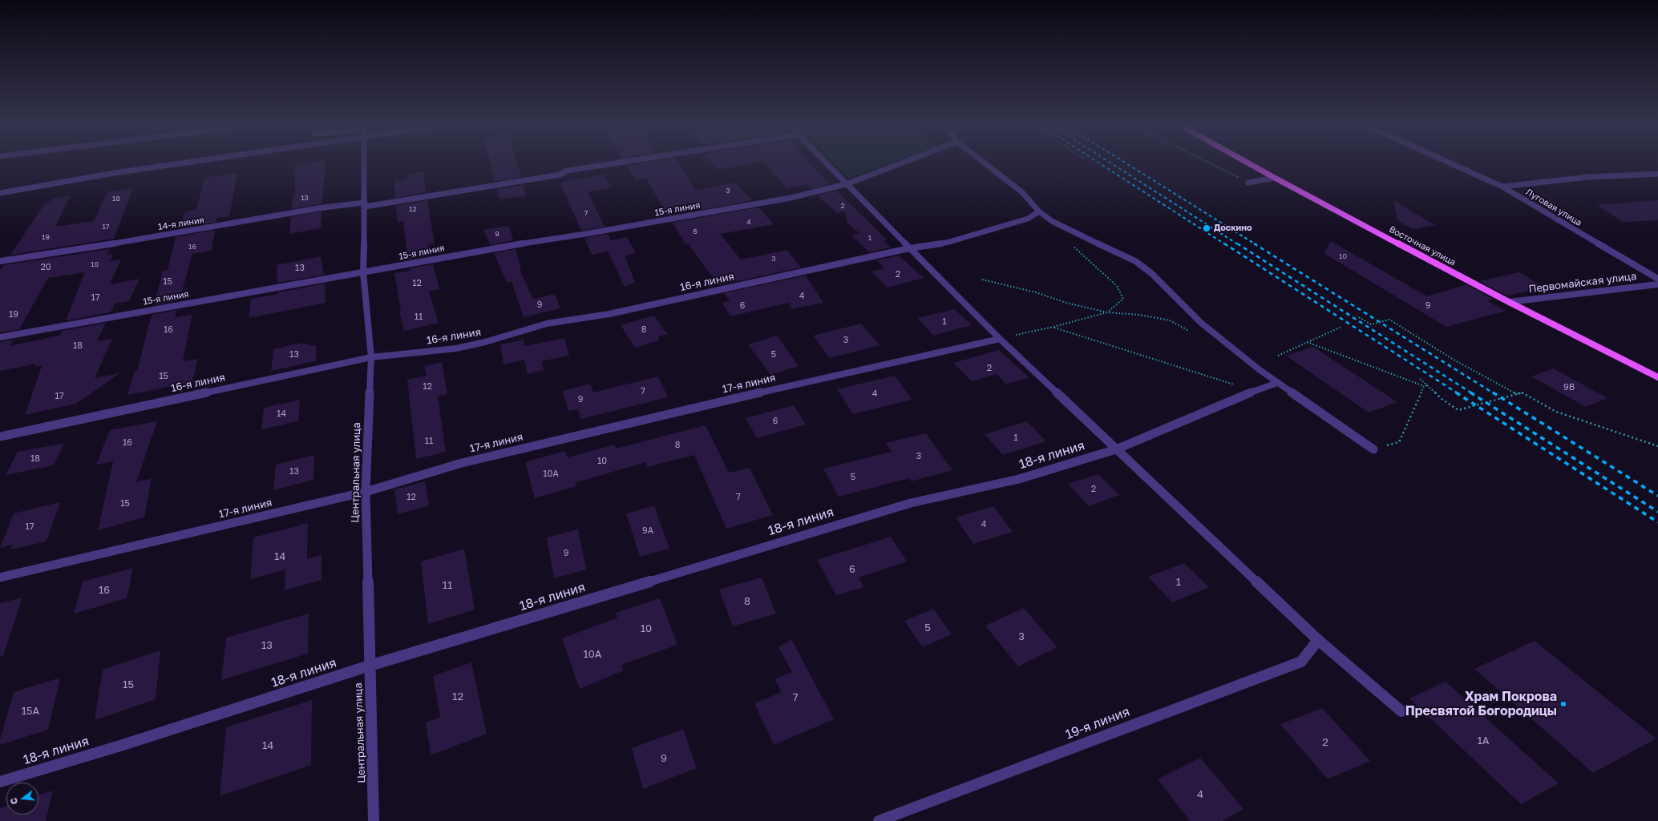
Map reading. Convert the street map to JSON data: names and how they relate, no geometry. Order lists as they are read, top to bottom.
{
  "streets": {
    "main road": ["Восточная улица"],
    "street": [
      "Луговая улица",
      "15-я линия",
      "14-я линия",
      "16-я линия",
      "Первомайская улица",
      "17-я линия",
      "18-я линия",
      "Центральная улица",
      "19-я линия"
    ]
  },
  "crossings": [
    ["15-я линия", "Центральная улица"],
    ["14-я линия", "Центральная улица"],
    ["Восточная улица", "Первомайская улица"],
    ["16-я линия", "Центральная улица"],
    ["17-я линия", "Центральная улица"],
    ["18-я линия", "Центральная улица"]
  ],
  "places": ["Доскино", "Храм Покрова Пресвятой Богородицы"],
  "house_numbers": [
    "3",
    "13",
    "18",
    "2",
    "12",
    "7",
    "4",
    "17",
    "6",
    "9",
    "19",
    "1",
    "16",
    "10",
    "3",
    "18",
    "20",
    "13",
    "2",
    "15",
    "12",
    "4",
    "17",
    "9",
    "6",
    "9",
    "19",
    "11",
    "1",
    "16",
    "8",
    "3",
    "18",
    "13",
    "5",
    "2",
    "15",
    "12",
    "9В",
    "7",
    "4",
    "17",
    "9",
    "14",
    "6",
    "1",
    "11",
    "16",
    "8",
    "3",
    "18",
    "10",
    "13",
    "10А",
    "5",
    "2",
    "12",
    "7",
    "15",
    "4",
    "17",
    "9А",
    "9",
    "14",
    "6",
    "1",
    "11",
    "16",
    "8",
    "5",
    "10",
    "3",
    "13",
    "10А",
    "15",
    "12",
    "7",
    "15А",
    "1А",
    "2",
    "14",
    "9",
    "4"
  ],
  "north": "left"
}
